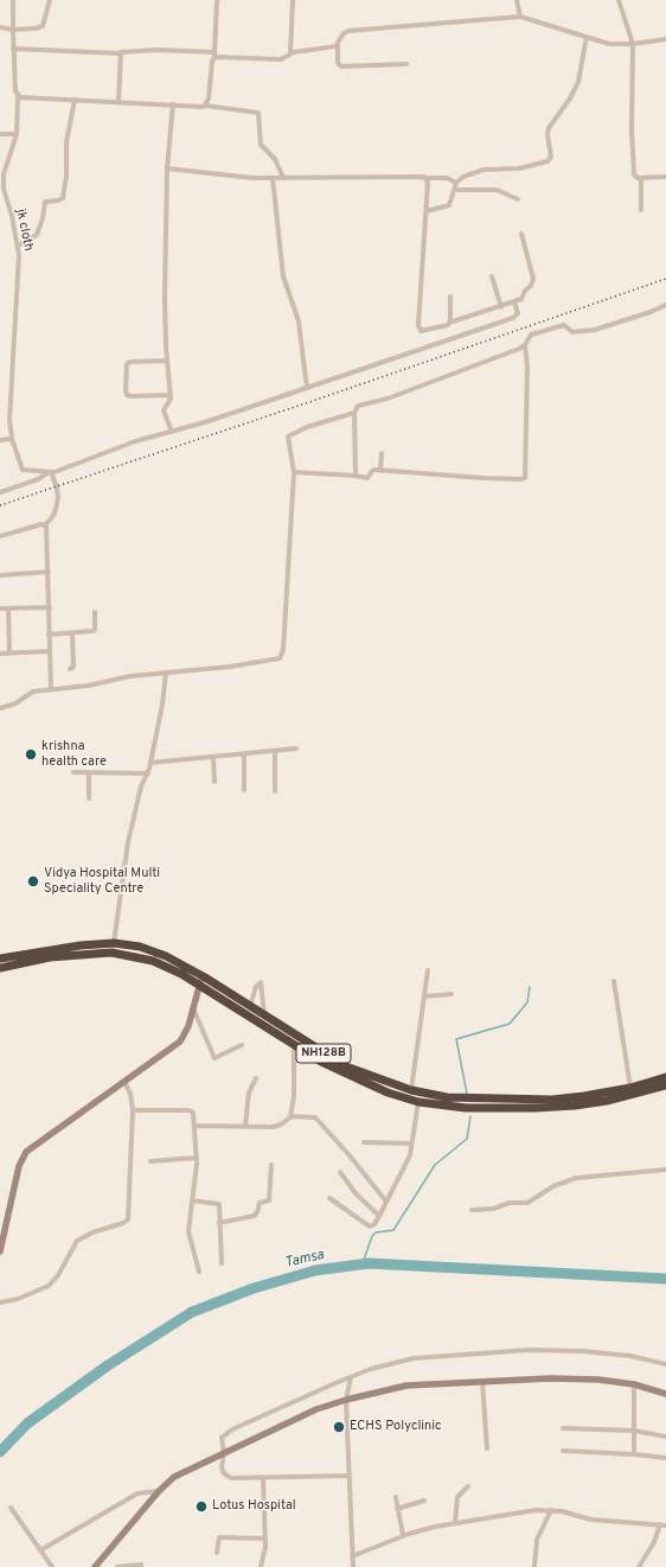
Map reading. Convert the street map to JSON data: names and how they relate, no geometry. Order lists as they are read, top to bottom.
{
  "streets": {
    "highway": ["NH128B"],
    "street": ["jk cloth"]
  },
  "water": ["Tamsa"],
  "places": [
    "krishna health care",
    "Vidya Hospital Multi Speciality Centre",
    "ECHS Polyclinic",
    "Lotus Hospital"
  ]
}
